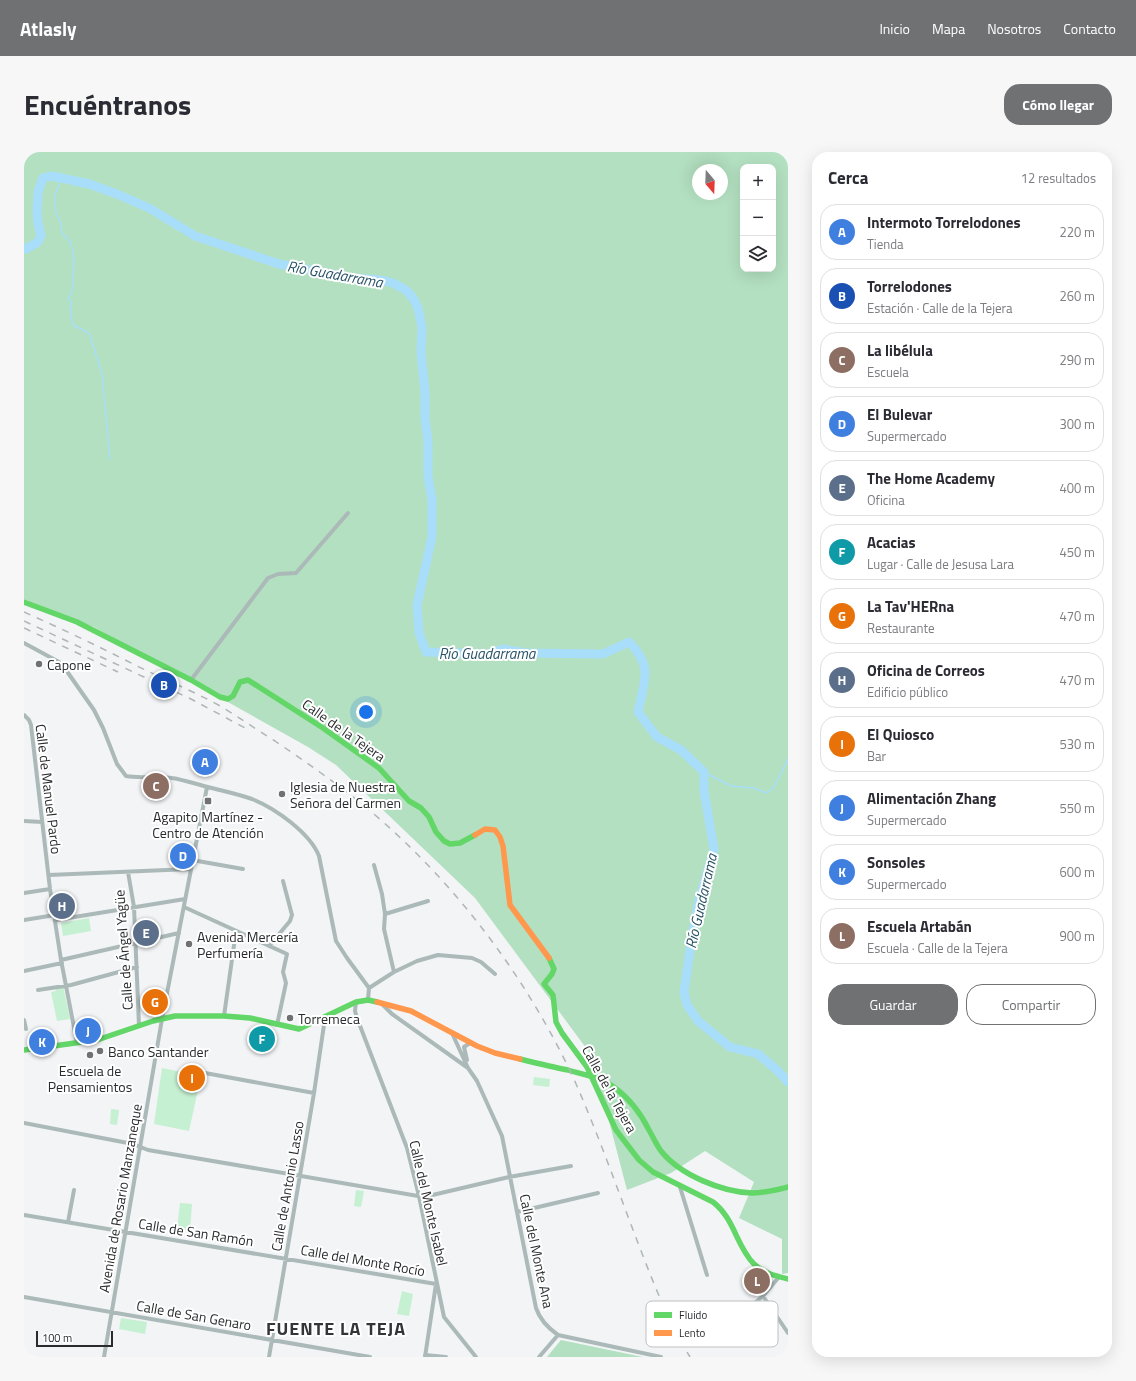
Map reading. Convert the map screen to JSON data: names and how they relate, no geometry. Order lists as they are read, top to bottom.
{
  "streets": {
    "street": [
      "Calle de la Tejera",
      "Calle de Manuel Pardo",
      "Calle de Ángel Yagüe",
      "Calle de Antonio Lasso",
      "Avenida de Rosario Manzaneque",
      "Calle del Monte Isabel",
      "Calle de San Ramón",
      "Calle del Monte Ana",
      "Calle del Monte Rocío",
      "Calle de San Genaro"
    ]
  },
  "crossings": [
    ["Calle de Antonio Lasso", "Calle de San Ramón"],
    ["Calle de Antonio Lasso", "Calle del Monte Rocío"],
    ["Calle de Antonio Lasso", "Calle de San Genaro"],
    ["Avenida de Rosario Manzaneque", "Calle de San Ramón"],
    ["Avenida de Rosario Manzaneque", "Calle de San Genaro"],
    ["Calle del Monte Isabel", "Calle del Monte Rocío"],
    ["Calle de San Ramón", "Calle del Monte Rocío"]
  ],
  "districts": ["FUENTE LA TEJA"],
  "water": ["Río Guadarrama"],
  "places": {
    "other": [
      "Capone",
      "Iglesia de Nuestra Señora del Carmen",
      "Avenida Mercería Perfumería",
      "Torremeca",
      "Banco Santander",
      "Escuela de Pensamientos"
    ],
    "transit": ["Agapito Martínez - Centro de Atención"]
  },
  "legend": ["Fluido", "Lento"],
  "scale_bar": "100 m",
  "north": "bottom",
  "page": {
    "header": "Atlasly",
    "nav": [
      "Inicio",
      "Mapa",
      "Nosotros",
      "Contacto"
    ],
    "title": "Encuéntranos",
    "buttons": [
      "Cómo llegar",
      ["Guardar", "Compartir"]
    ],
    "heading": ["Cerca", "12 resultados"],
    "map_buttons": ["+", "−"],
    "list": [
      {
        "mark": "A",
        "name": "Intermoto Torrelodones",
        "note": "Tienda",
        "value": "220 m"
      },
      {
        "mark": "B",
        "name": "Torrelodones",
        "note": "Estación · Calle de la Tejera",
        "value": "260 m"
      },
      {
        "mark": "C",
        "name": "La libélula",
        "note": "Escuela",
        "value": "290 m"
      },
      {
        "mark": "D",
        "name": "El Bulevar",
        "note": "Supermercado",
        "value": "300 m"
      },
      {
        "mark": "E",
        "name": "The Home Academy",
        "note": "Oficina",
        "value": "400 m"
      },
      {
        "mark": "F",
        "name": "Acacias",
        "note": "Lugar · Calle de Jesusa Lara",
        "value": "450 m"
      },
      {
        "mark": "G",
        "name": "La Tav'HERna",
        "note": "Restaurante",
        "value": "470 m"
      },
      {
        "mark": "H",
        "name": "Oficina de Correos",
        "note": "Edificio público",
        "value": "470 m"
      },
      {
        "mark": "I",
        "name": "El Quiosco",
        "note": "Bar",
        "value": "530 m"
      },
      {
        "mark": "J",
        "name": "Alimentación Zhang",
        "note": "Supermercado",
        "value": "550 m"
      },
      {
        "mark": "K",
        "name": "Sonsoles",
        "note": "Supermercado",
        "value": "600 m"
      },
      {
        "mark": "L",
        "name": "Escuela Artabán",
        "note": "Escuela · Calle de la Tejera",
        "value": "900 m"
      }
    ],
    "pins": [
      "B",
      "A",
      "C",
      "D",
      "H",
      "E",
      "G",
      "J",
      "F",
      "K",
      "I",
      "L"
    ],
    "scale": "100 m"
  }
}
